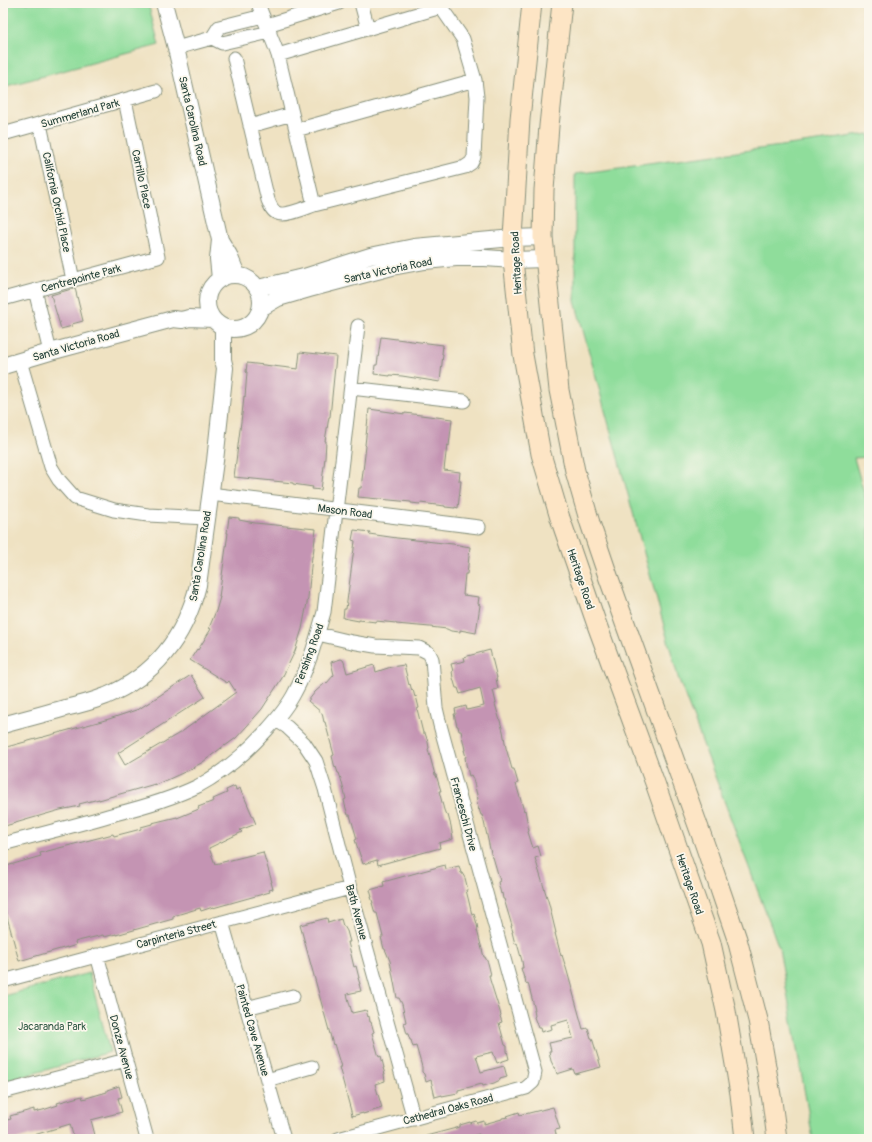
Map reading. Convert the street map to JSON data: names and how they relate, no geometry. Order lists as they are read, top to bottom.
{
  "streets": {
    "main road": ["Heritage Road"],
    "street": [
      "Summerland Park",
      "Santa Carolina Road",
      "Carrillo Place",
      "California Orchid Place",
      "Santa Victoria Road",
      "Centrepointe Park",
      "Mason Road",
      "Pershing Road",
      "Franceschi Drive",
      "Bath Avenue",
      "Carpinteria Street",
      "Painted Cave Avenue",
      "Donze Avenue",
      "Cathedral Oaks Road"
    ]
  },
  "crossings": [
    ["Summerland Park", "Carrillo Place"],
    ["Summerland Park", "California Orchid Place"],
    ["Santa Carolina Road", "Santa Victoria Road"],
    ["Santa Carolina Road", "Mason Road"],
    ["Carrillo Place", "Centrepointe Park"],
    ["California Orchid Place", "Centrepointe Park"],
    ["Heritage Road", "Santa Victoria Road"],
    ["Mason Road", "Pershing Road"],
    ["Pershing Road", "Franceschi Drive"],
    ["Pershing Road", "Bath Avenue"],
    ["Franceschi Drive", "Cathedral Oaks Road"],
    ["Bath Avenue", "Carpinteria Street"],
    ["Bath Avenue", "Cathedral Oaks Road"],
    ["Carpinteria Street", "Painted Cave Avenue"],
    ["Carpinteria Street", "Donze Avenue"]
  ],
  "parks": ["Jacaranda Park"]
}
